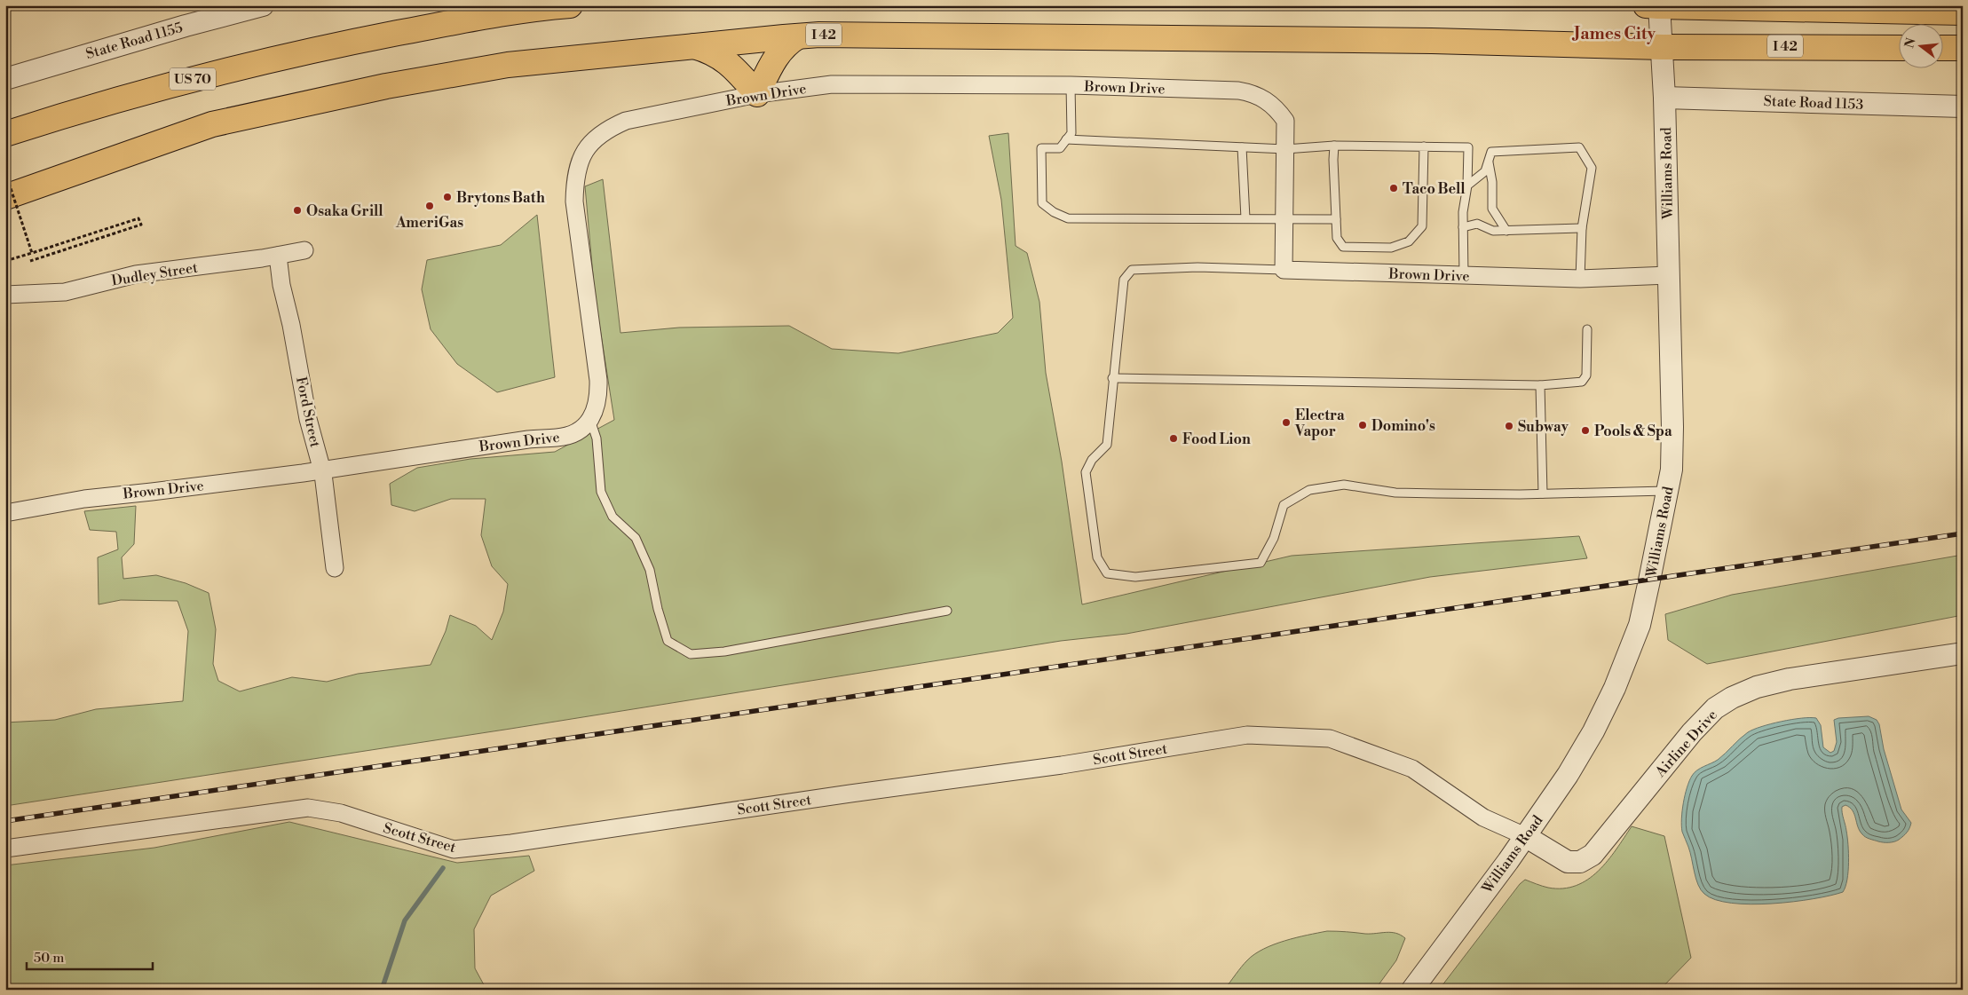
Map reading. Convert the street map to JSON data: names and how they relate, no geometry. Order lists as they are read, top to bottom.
{
  "streets": {
    "highway": ["I 42", "US 70"],
    "street": [
      "State Road 1155",
      "Brown Drive",
      "State Road 1153",
      "Williams Road",
      "Dudley Street",
      "Ford Street",
      "Airline Drive",
      "Scott Street"
    ]
  },
  "crossings": [
    ["I 42", "Williams Road"],
    ["Brown Drive", "Williams Road"],
    ["Brown Drive", "Ford Street"],
    ["State Road 1153", "Williams Road"],
    ["Williams Road", "Airline Drive"],
    ["Williams Road", "Scott Street"],
    ["Dudley Street", "Ford Street"],
    ["Airline Drive", "Scott Street"]
  ],
  "districts": ["James City"],
  "places": [
    "Taco Bell",
    "Brytons Bath",
    "AmeriGas",
    "Osaka Grill",
    "Electra Vapor",
    "Domino's",
    "Subway",
    "Pools & Spa",
    "Food Lion"
  ],
  "scale_bar": "50 m",
  "north": "left"
}
